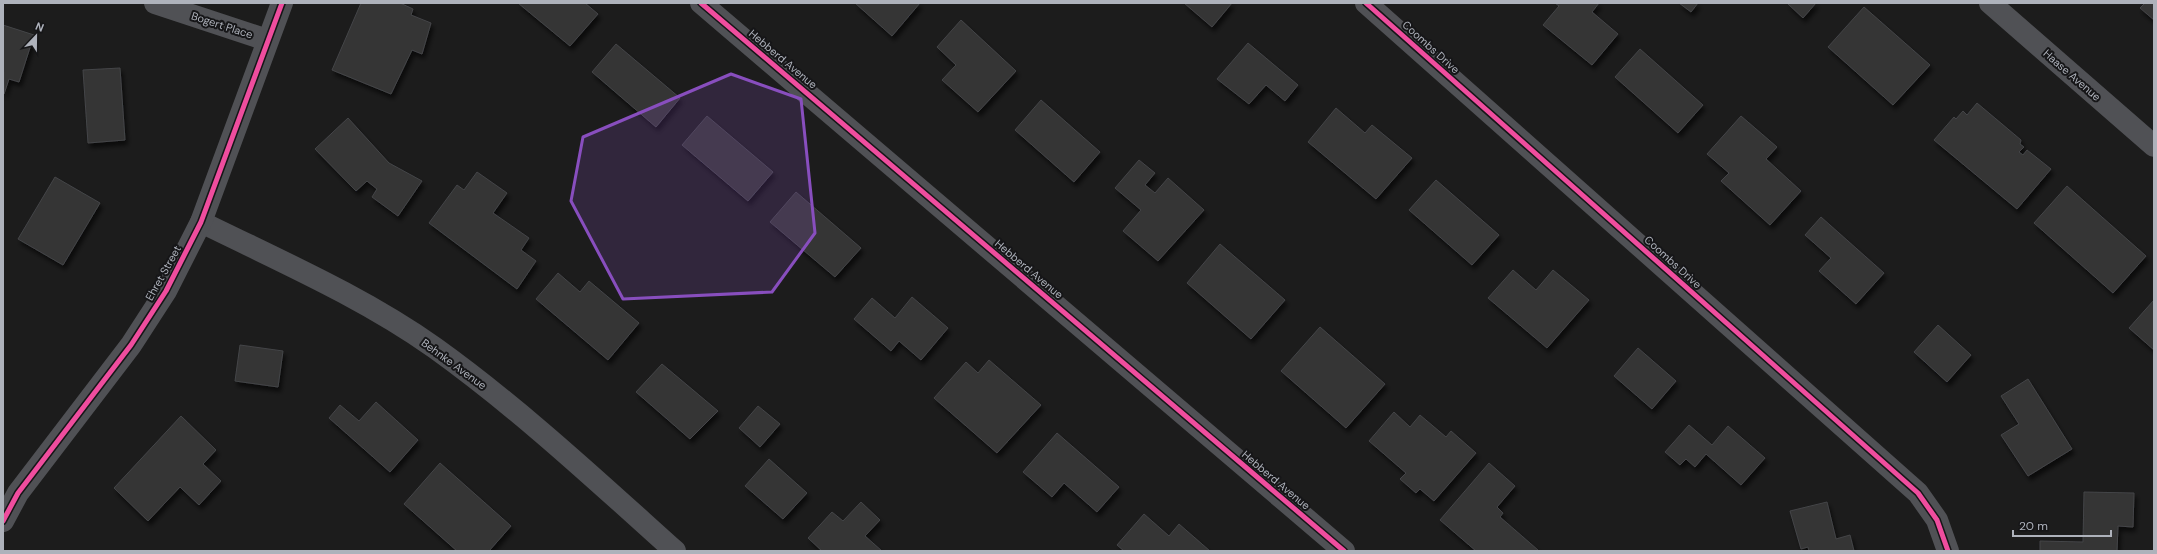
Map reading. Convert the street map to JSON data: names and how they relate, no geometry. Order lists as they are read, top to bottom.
{
  "streets": {
    "street": [
      "Bogert Place",
      "Coombs Drive",
      "Hebberd Avenue",
      "Haase Avenue",
      "Ehret Street",
      "Behnke Avenue"
    ]
  },
  "crossings": [
    ["Bogert Place", "Ehret Street"],
    ["Ehret Street", "Behnke Avenue"]
  ],
  "scale_bar": "20 m",
  "north": "top"
}
